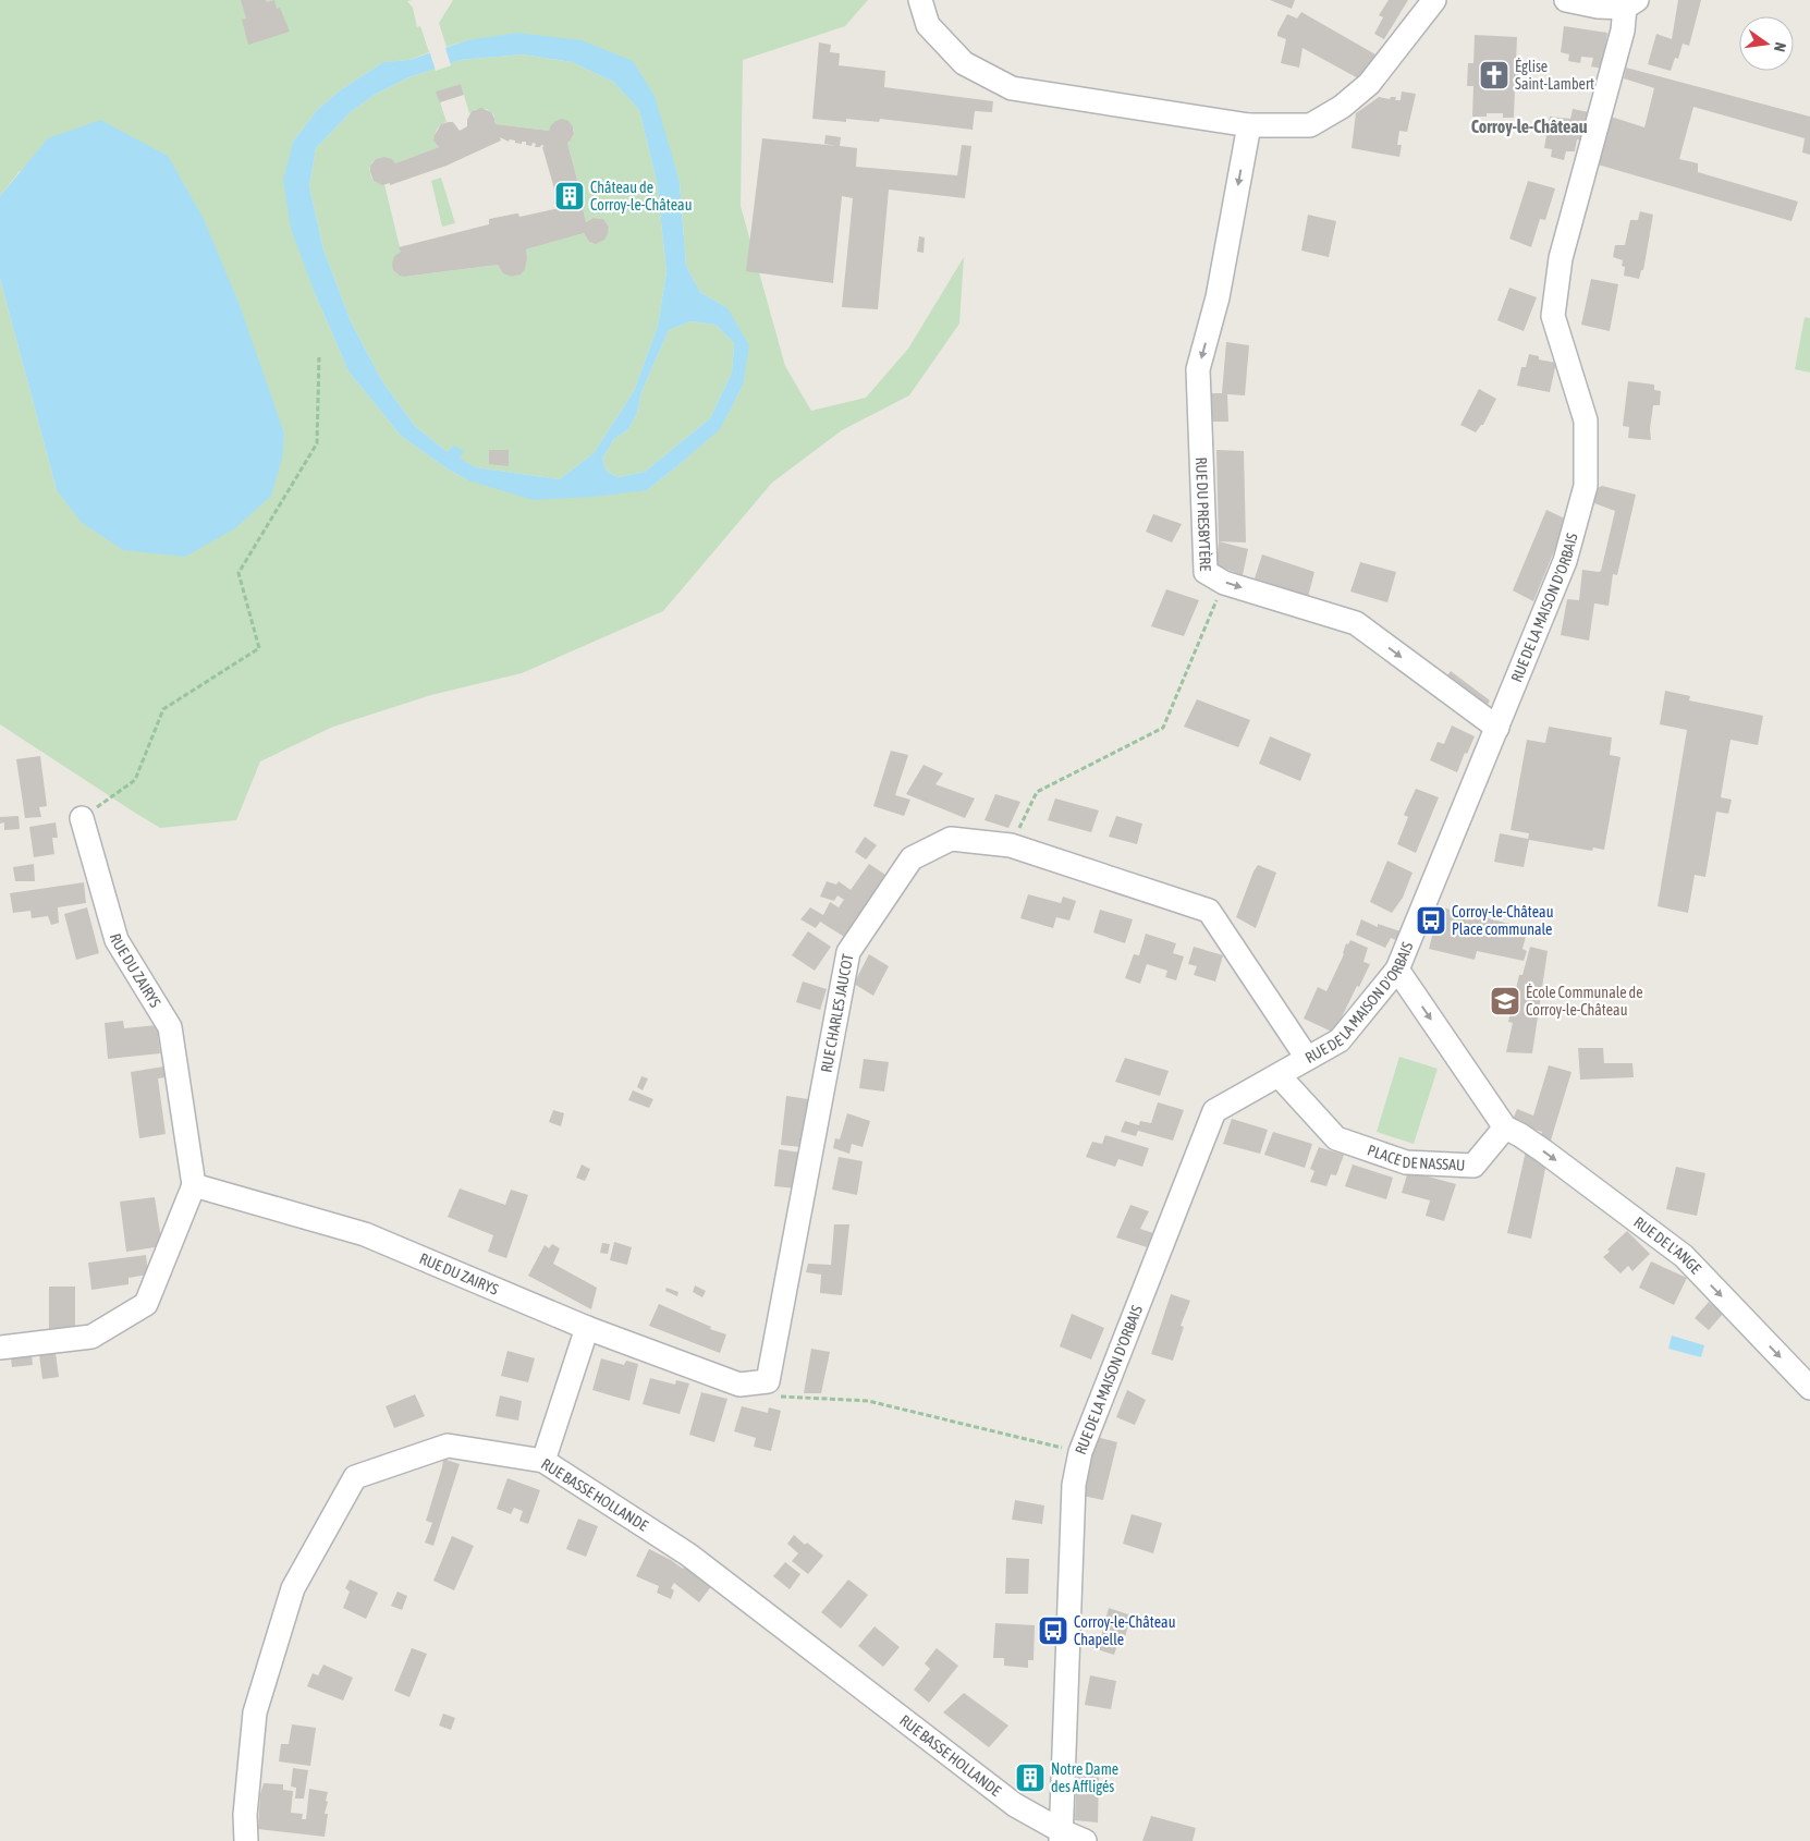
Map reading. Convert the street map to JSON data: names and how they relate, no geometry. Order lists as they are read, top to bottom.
{
  "streets": {
    "street": [
      "RUE DU PRESBYTÈRE",
      "RUE DE LA MAISON D'ORBAIS",
      "RUE DU ZAIRYS",
      "RUE CHARLES JAUCOT",
      "PLACE DE NASSAU",
      "RUE DE L'ANGE",
      "RUE BASSE HOLLANDE"
    ]
  },
  "crossings": [
    ["RUE DU PRESBYTÈRE", "RUE DE LA MAISON D'ORBAIS"],
    ["RUE DE LA MAISON D'ORBAIS", "RUE CHARLES JAUCOT"],
    ["RUE DE LA MAISON D'ORBAIS", "PLACE DE NASSAU"],
    ["RUE DE LA MAISON D'ORBAIS", "RUE BASSE HOLLANDE"],
    ["PLACE DE NASSAU", "RUE DE L'ANGE"]
  ],
  "one_way": ["RUE DU PRESBYTÈRE", "RUE DE L'ANGE"],
  "districts": ["Corroy-le-Château"],
  "places": {
    "church": ["Église Saint-Lambert"],
    "building": ["Château de Corroy-le-Château", "Notre Dame des Affligés"],
    "bus stop": ["Corroy-le-Château Place communale", "Corroy-le-Château Chapelle"],
    "school or university": ["École Communale de Corroy-le-Château"]
  },
  "north": "right"
}
